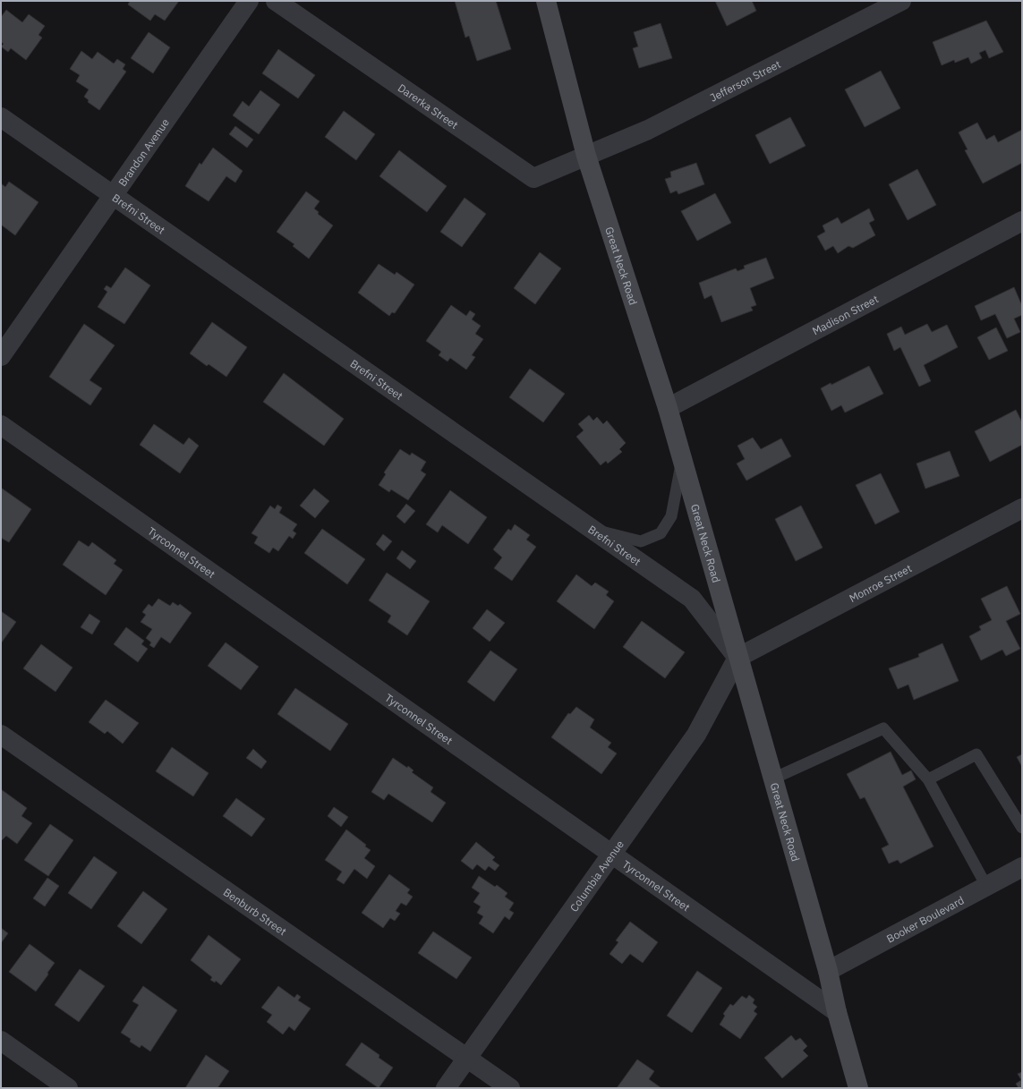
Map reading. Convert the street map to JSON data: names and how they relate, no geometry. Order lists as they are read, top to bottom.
{
  "streets": {
    "main road": ["Great Neck Road"],
    "street": [
      "Jefferson Street",
      "Darerka Street",
      "Brandon Avenue",
      "Brefni Street",
      "Madison Street",
      "Tyrconnel Street",
      "Monroe Street",
      "Columbia Avenue",
      "Benburb Street",
      "Booker Boulevard"
    ]
  },
  "crossings": [
    ["Jefferson Street", "Darerka Street"],
    ["Jefferson Street", "Great Neck Road"],
    ["Darerka Street", "Great Neck Road"],
    ["Brandon Avenue", "Brefni Street"],
    ["Brefni Street", "Great Neck Road"],
    ["Brefni Street", "Monroe Street"],
    ["Brefni Street", "Columbia Avenue"],
    ["Great Neck Road", "Madison Street"],
    ["Great Neck Road", "Tyrconnel Street"],
    ["Great Neck Road", "Monroe Street"],
    ["Great Neck Road", "Columbia Avenue"],
    ["Great Neck Road", "Booker Boulevard"],
    ["Tyrconnel Street", "Columbia Avenue"],
    ["Monroe Street", "Columbia Avenue"],
    ["Columbia Avenue", "Benburb Street"]
  ]
}
